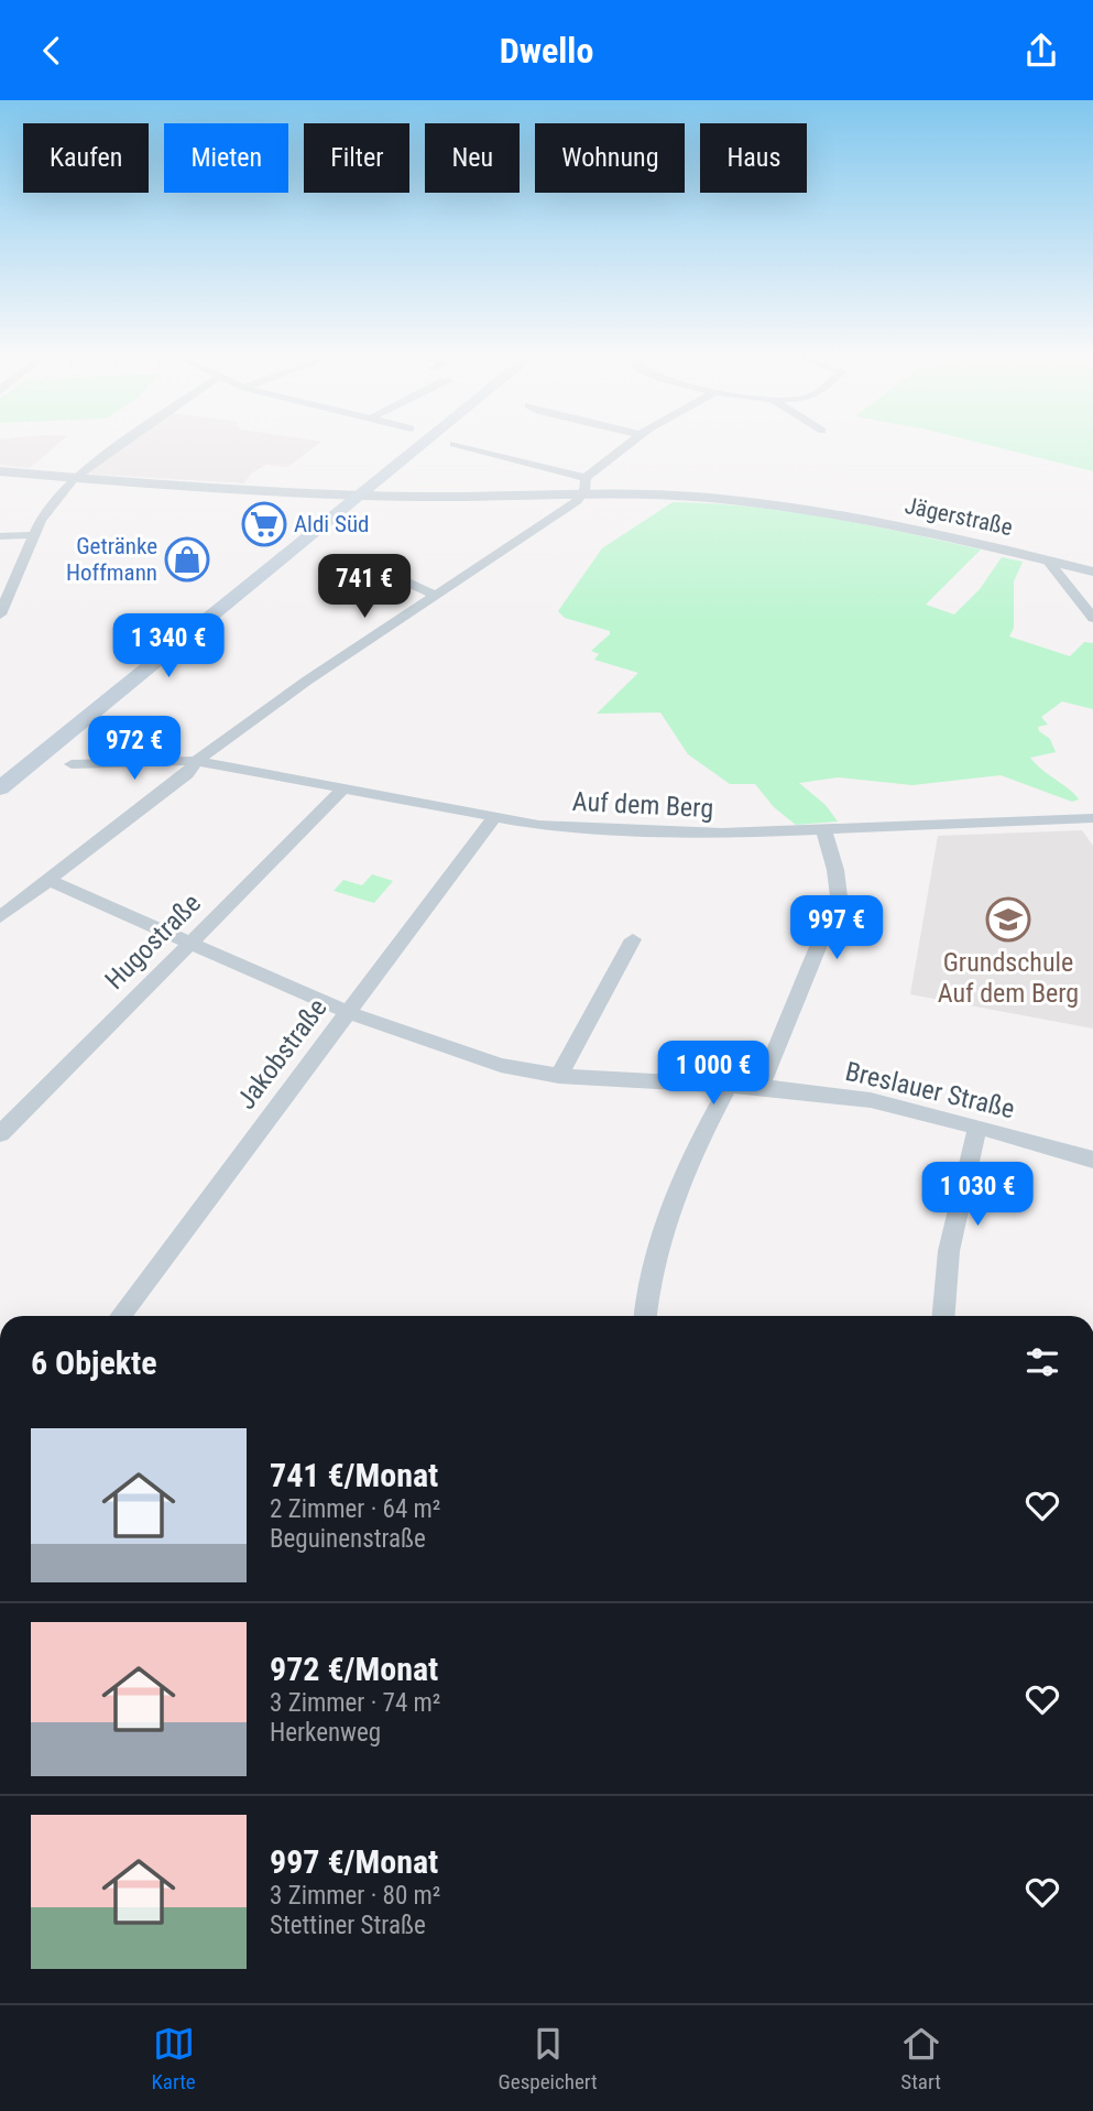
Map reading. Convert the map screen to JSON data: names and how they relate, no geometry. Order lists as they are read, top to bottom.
{
  "streets": {
    "street": [
      "Jägerstraße",
      "Auf dem Berg",
      "Hugostraße",
      "Jakobstraße",
      "Breslauer Straße"
    ]
  },
  "crossings": [
    ["Auf dem Berg", "Hugostraße"],
    ["Auf dem Berg", "Jakobstraße"],
    ["Hugostraße", "Breslauer Straße"],
    ["Jakobstraße", "Breslauer Straße"]
  ],
  "places": {
    "supermarket": ["Aldi Süd"],
    "shop": ["Getränke Hoffmann"],
    "school or university": ["Grundschule Auf dem Berg"]
  },
  "page": {
    "header": "Dwello",
    "chip": [
      "Kaufen",
      "Mieten",
      "Filter",
      "Neu",
      "Wohnung",
      "Haus"
    ],
    "price": [
      "741 €",
      "1 340 €",
      "972 €",
      "997 €",
      "1 000 €",
      "1 030 €"
    ],
    "heading": "6 Objekte",
    "list": [
      {
        "name": "741 €/Monat",
        "note": "2 Zimmer · 64 m² · Beguinenstraße"
      },
      {
        "name": "972 €/Monat",
        "note": "3 Zimmer · 74 m² · Herkenweg"
      },
      {
        "name": "997 €/Monat",
        "note": "3 Zimmer · 80 m² · Stettiner Straße"
      }
    ],
    "tabs": ["Karte", "Gespeichert", "Start"]
  }
}
